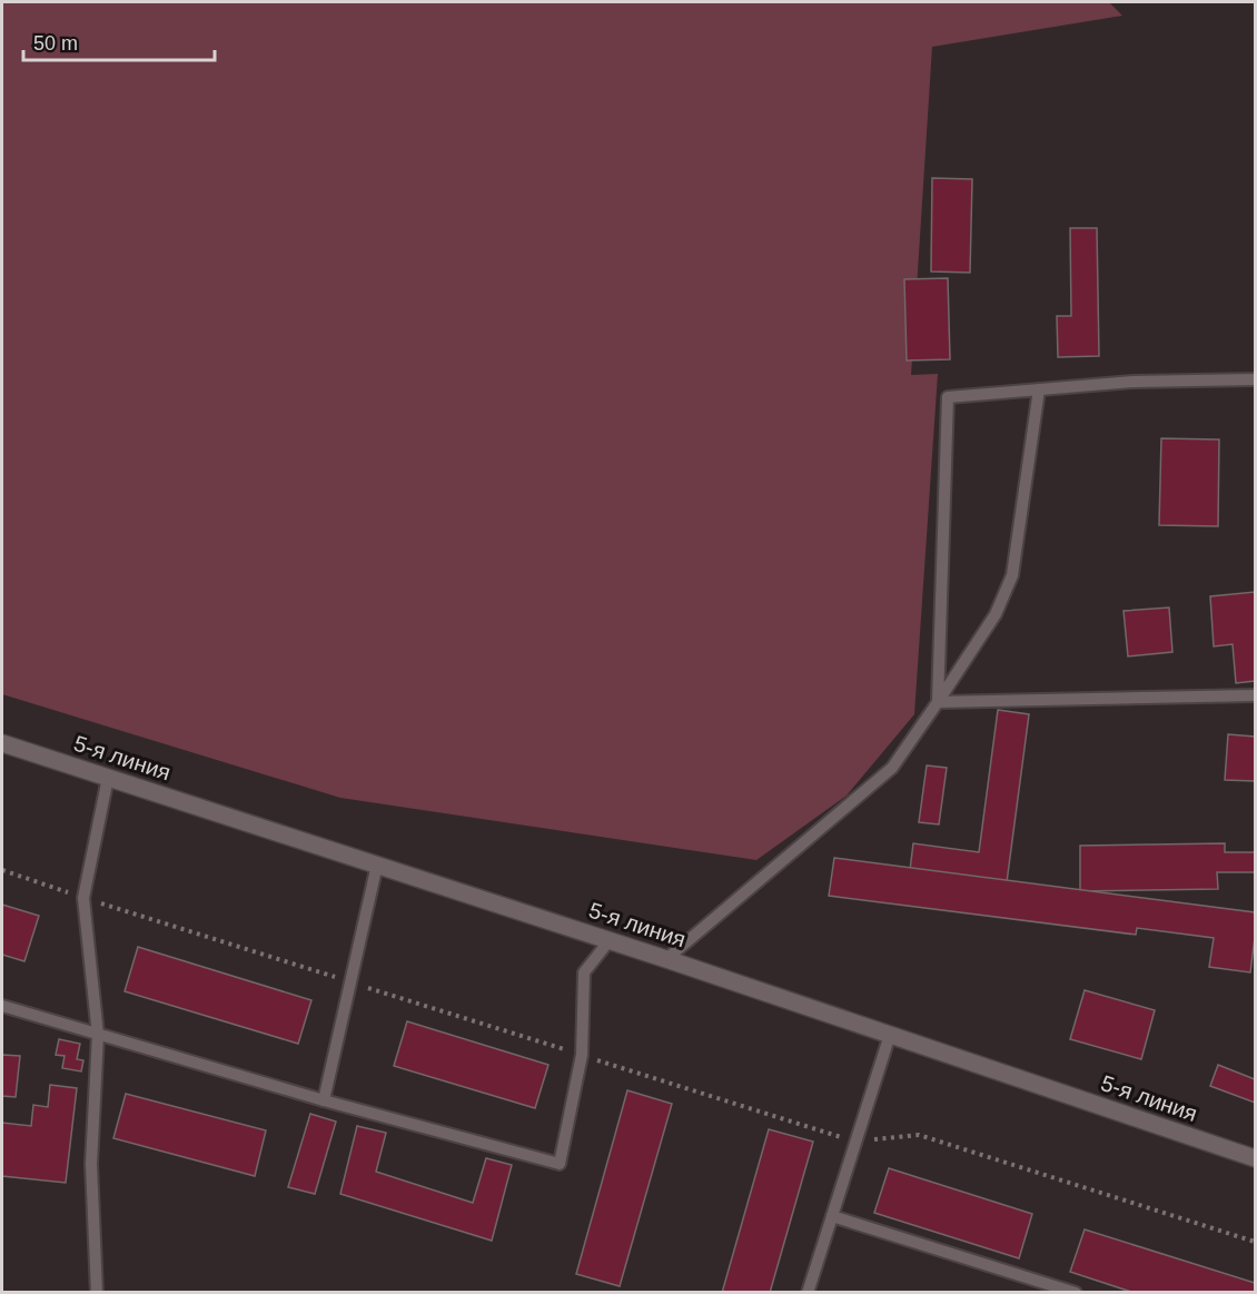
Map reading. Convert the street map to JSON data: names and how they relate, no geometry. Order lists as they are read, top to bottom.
{
  "streets": {
    "street": ["5-я линия"]
  },
  "scale_bar": "50 m"
}
